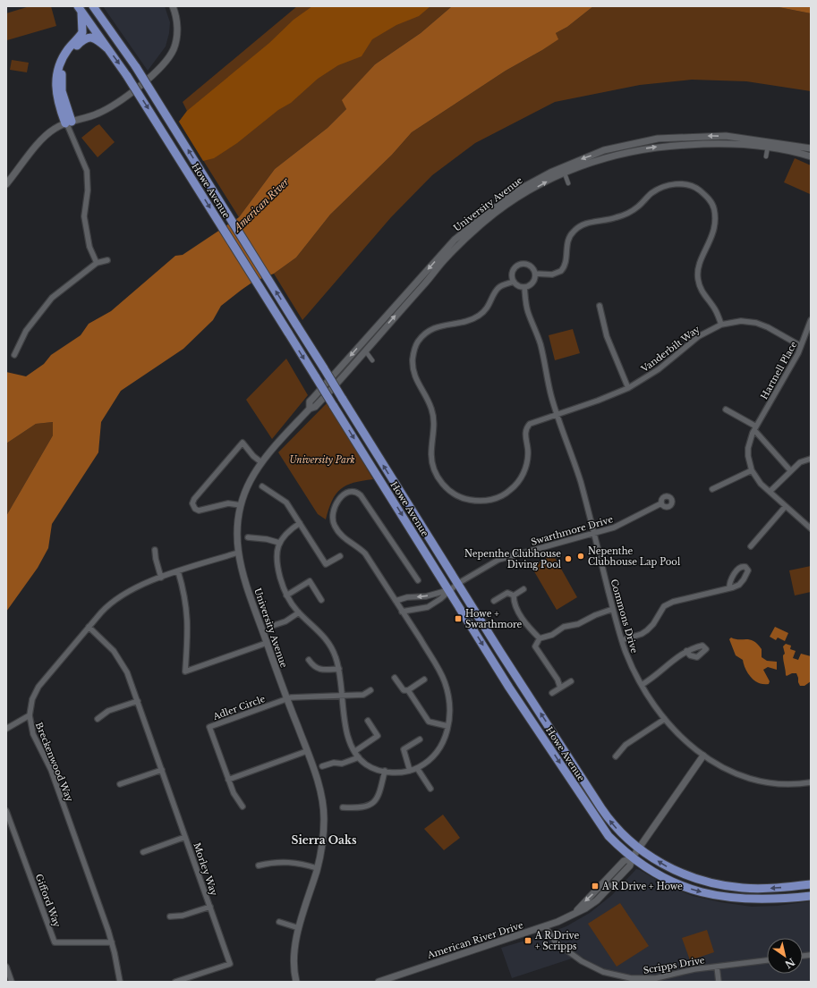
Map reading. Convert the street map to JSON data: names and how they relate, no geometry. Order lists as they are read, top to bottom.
{
  "streets": {
    "main road": ["Howe Avenue"],
    "street": [
      "University Avenue",
      "Vanderbilt Way",
      "Hartnell Place",
      "Swarthmore Drive",
      "Commons Drive",
      "Adler Circle",
      "Breckenwood Way",
      "Morley Way",
      "Gifford Way",
      "American River Drive",
      "Scripps Drive"
    ]
  },
  "crossings": [
    ["Howe Avenue", "Swarthmore Drive"],
    ["Howe Avenue", "American River Drive"],
    ["University Avenue", "Adler Circle"],
    ["University Avenue", "Breckenwood Way"],
    ["Vanderbilt Way", "Hartnell Place"],
    ["Vanderbilt Way", "Commons Drive"],
    ["Swarthmore Drive", "Commons Drive"],
    ["Commons Drive", "American River Drive"],
    ["Breckenwood Way", "Morley Way"],
    ["Breckenwood Way", "Gifford Way"],
    ["American River Drive", "Scripps Drive"]
  ],
  "districts": ["Sierra Oaks"],
  "water": ["American River"],
  "parks": ["University Park"],
  "places": {
    "other": ["Nepenthe Clubhouse Lap Pool", "Nepenthe Clubhouse Diving Pool"],
    "transit": ["Howe + Swarthmore", "A R Drive + Howe", "A R Drive + Scripps"]
  },
  "north": "bottom right"
}
